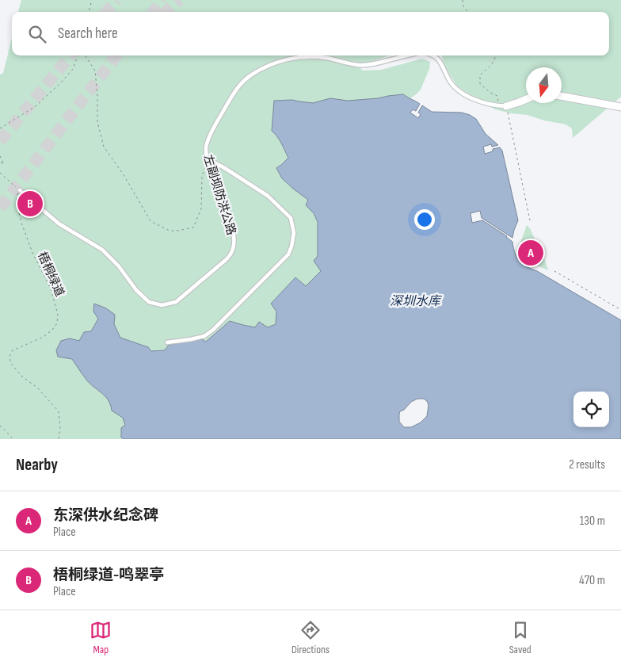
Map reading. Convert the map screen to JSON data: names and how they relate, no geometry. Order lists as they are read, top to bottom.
{
  "streets": {
    "lane": ["左副坝防洪公路"],
    "path": ["梧桐绿道"]
  },
  "crossings": [
    ["左副坝防洪公路", "梧桐绿道"]
  ],
  "water": ["深圳水库"],
  "north": "bottom",
  "page": {
    "search": "Search here",
    "pins": ["B", "A"],
    "heading": ["Nearby", "2 results"],
    "list": [
      {
        "mark": "A",
        "name": "东深供水纪念碑",
        "note": "Place",
        "value": "130 m"
      },
      {
        "mark": "B",
        "name": "梧桐绿道-鸣翠亭",
        "note": "Place",
        "value": "470 m"
      }
    ],
    "nav": ["Map", "Directions", "Saved"]
  }
}
